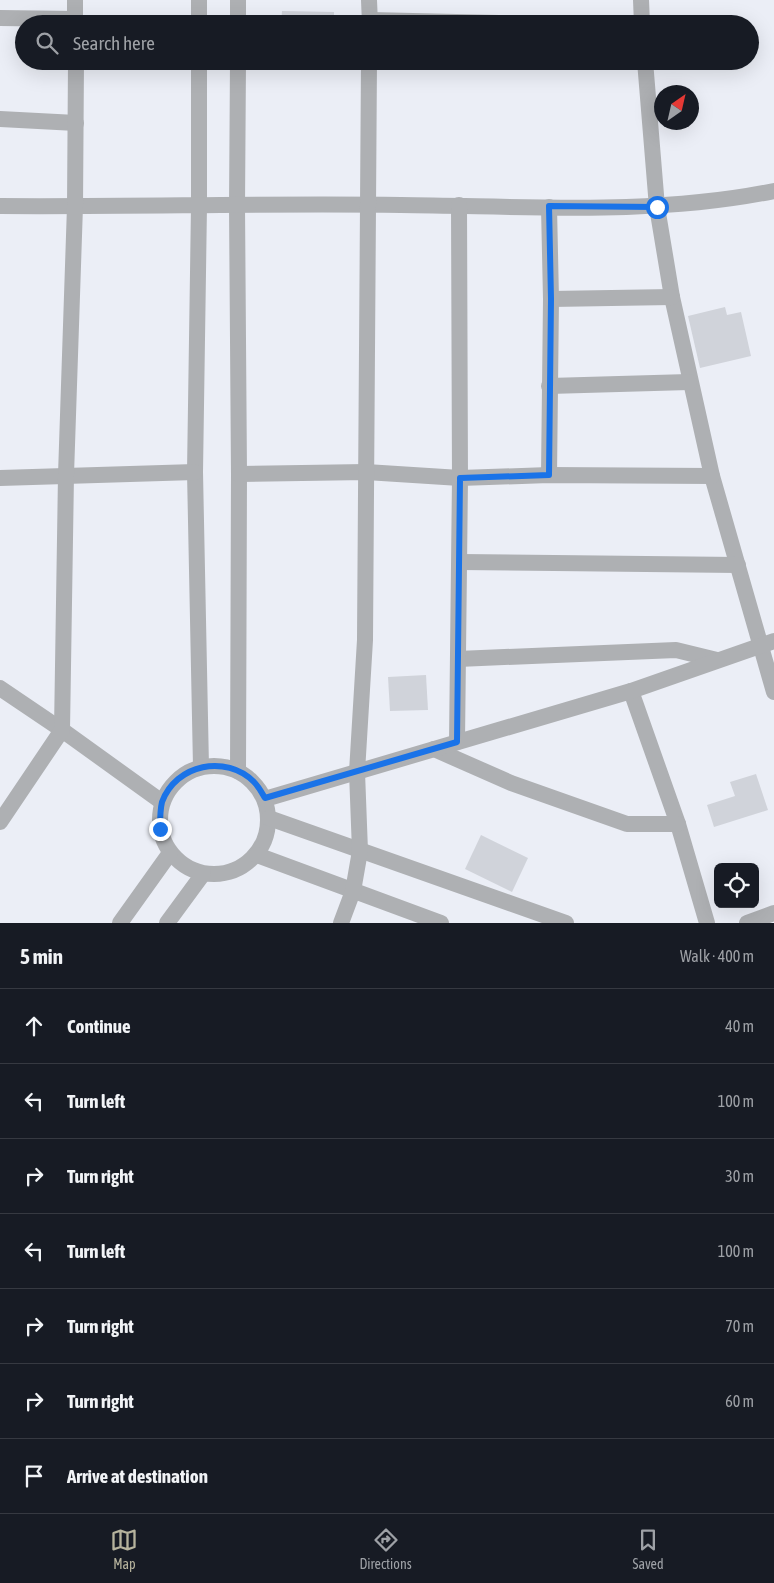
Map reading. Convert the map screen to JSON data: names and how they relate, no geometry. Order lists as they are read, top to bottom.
{
  "north": "top right",
  "page": {
    "search": "Search here",
    "heading": ["5 min", "Walk · 400 m"],
    "list": [
      ["Continue", "40 m"],
      ["Turn left", "100 m"],
      ["Turn right", "30 m"],
      ["Turn left", "100 m"],
      ["Turn right", "70 m"],
      ["Turn right", "60 m"],
      "Arrive at destination"
    ],
    "nav": ["Map", "Directions", "Saved"]
  }
}
